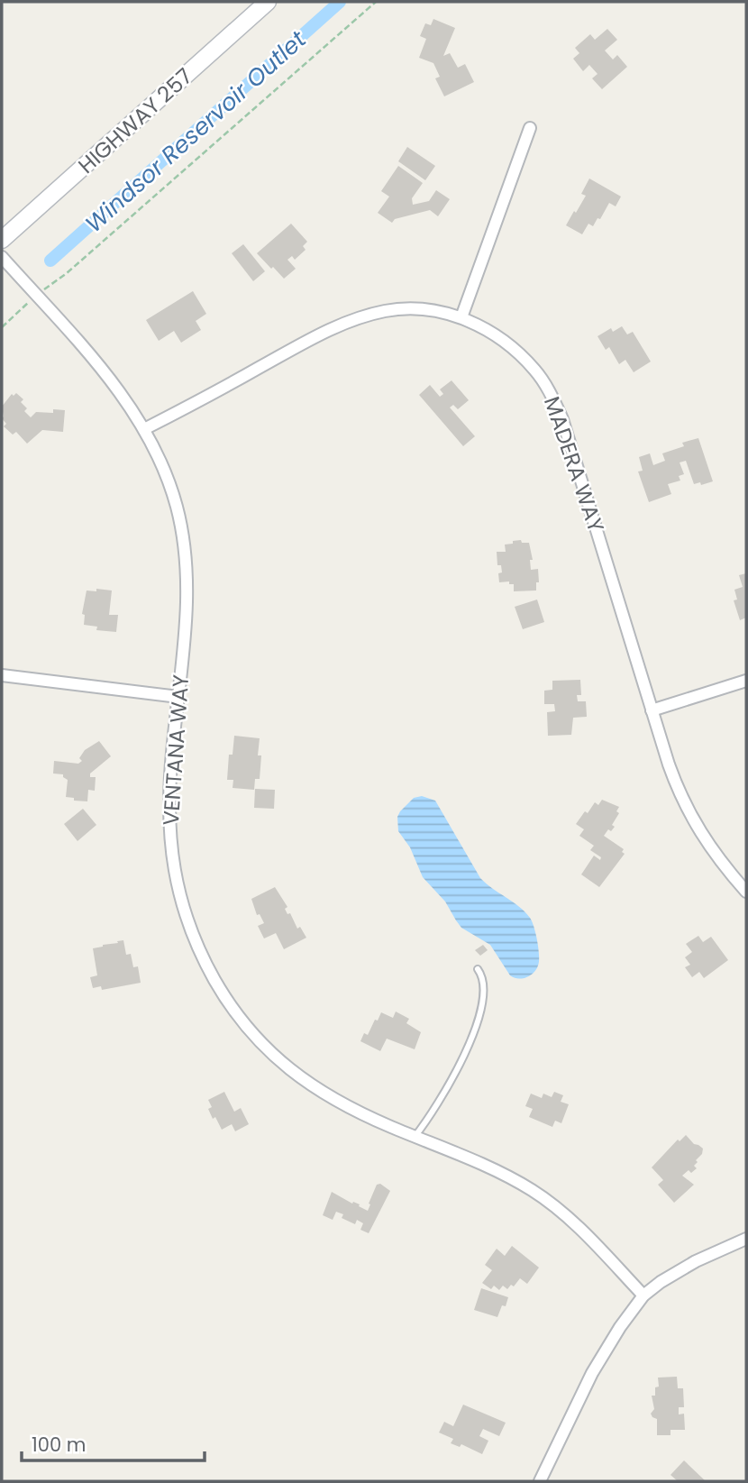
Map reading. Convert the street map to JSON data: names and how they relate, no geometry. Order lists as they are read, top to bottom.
{
  "streets": {
    "main road": ["HIGHWAY 257"],
    "street": ["MADERA WAY", "VENTANA WAY"]
  },
  "crossings": [
    ["MADERA WAY", "VENTANA WAY"]
  ],
  "water": ["Windsor Reservoir Outlet"],
  "scale_bar": "100 m"
}
